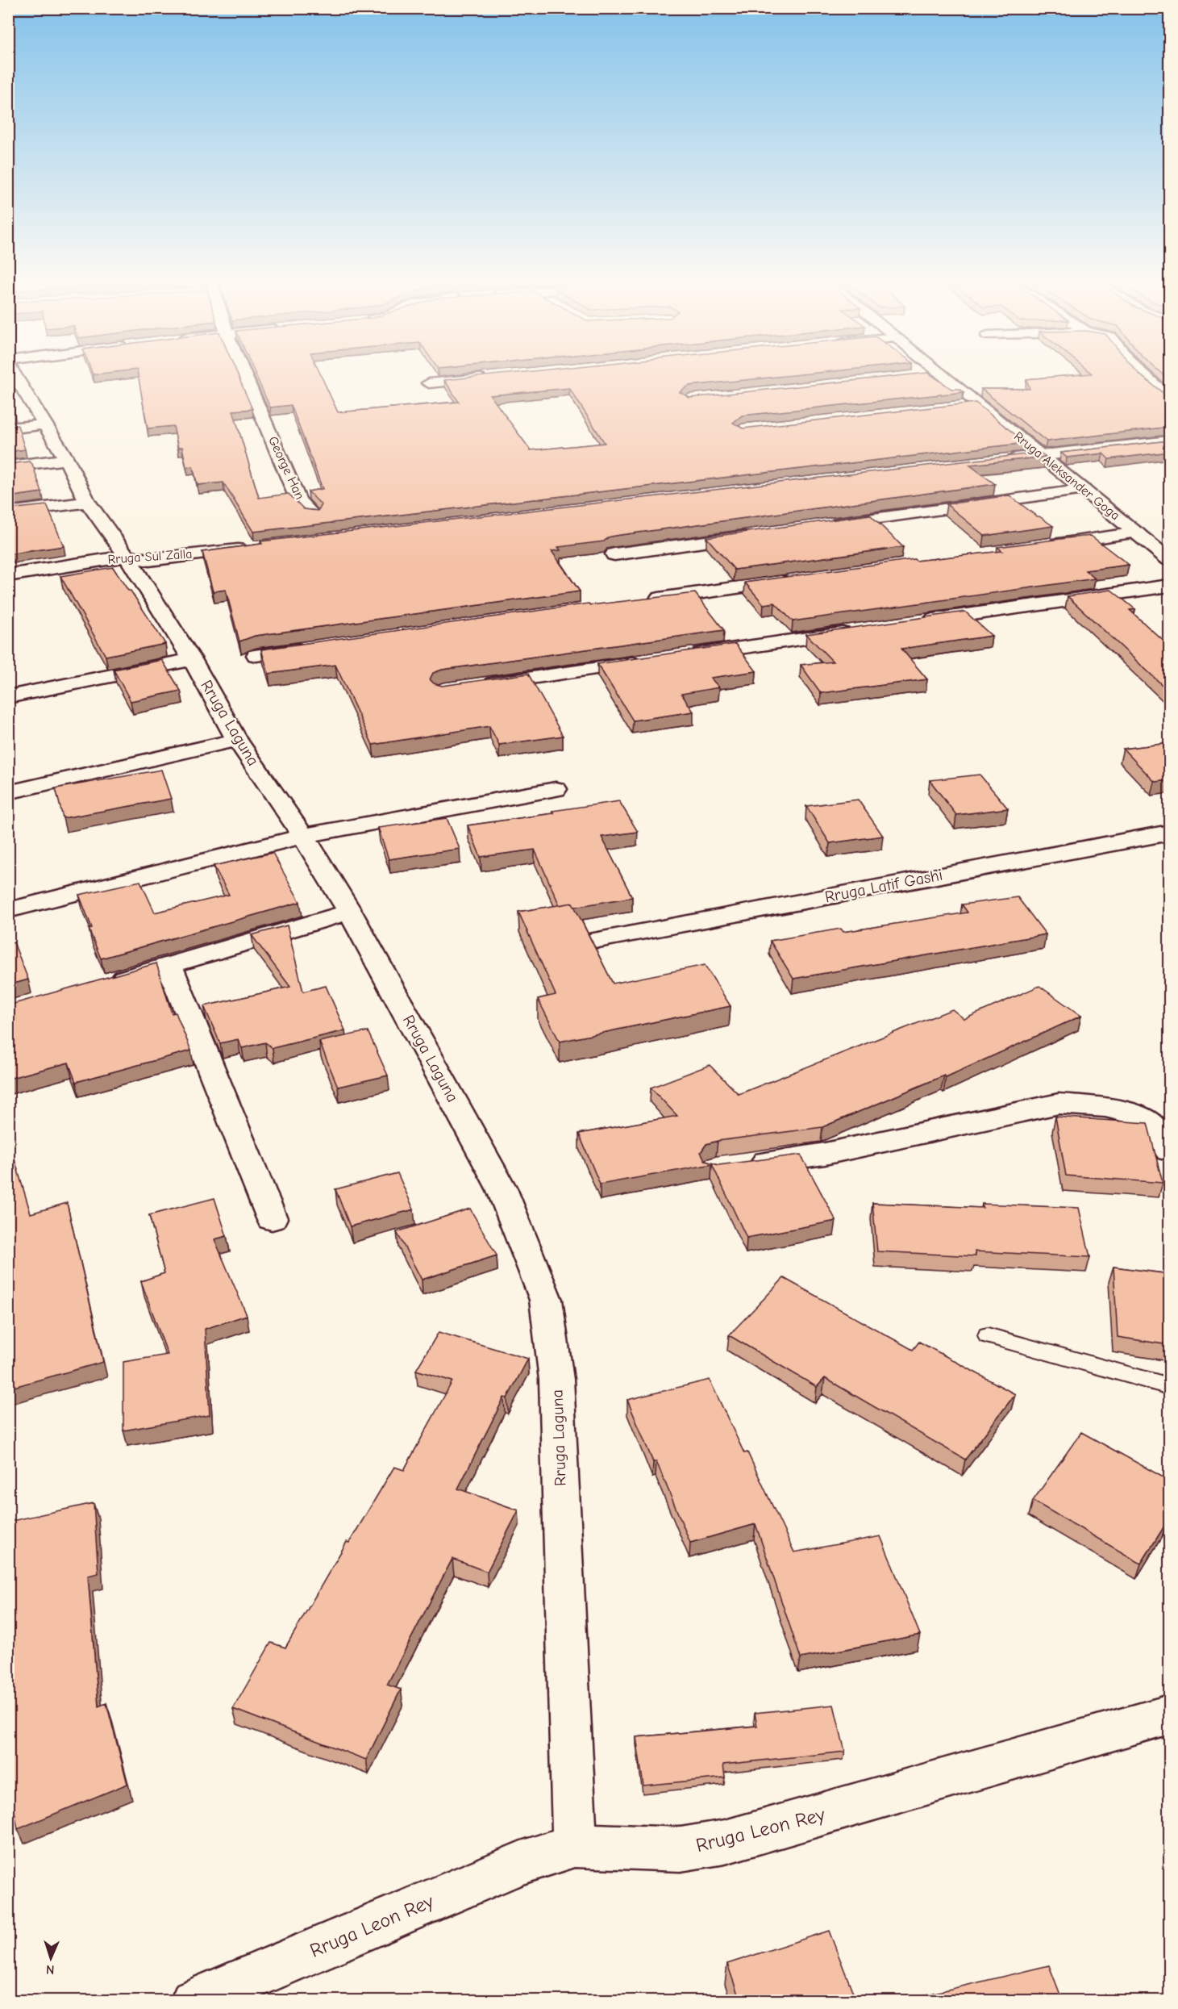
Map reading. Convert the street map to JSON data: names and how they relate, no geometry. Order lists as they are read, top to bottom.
{
  "streets": {
    "street": [
      "George Han",
      "Rruga Aleksander Goga",
      "Rruga Sul Zalla",
      "Rruga Laguna",
      "Rruga Latif Gashi",
      "Rruga Leon Rey"
    ]
  },
  "crossings": [
    ["Rruga Sul Zalla", "Rruga Laguna"],
    ["Rruga Laguna", "Rruga Leon Rey"]
  ],
  "north": "bottom"
}
